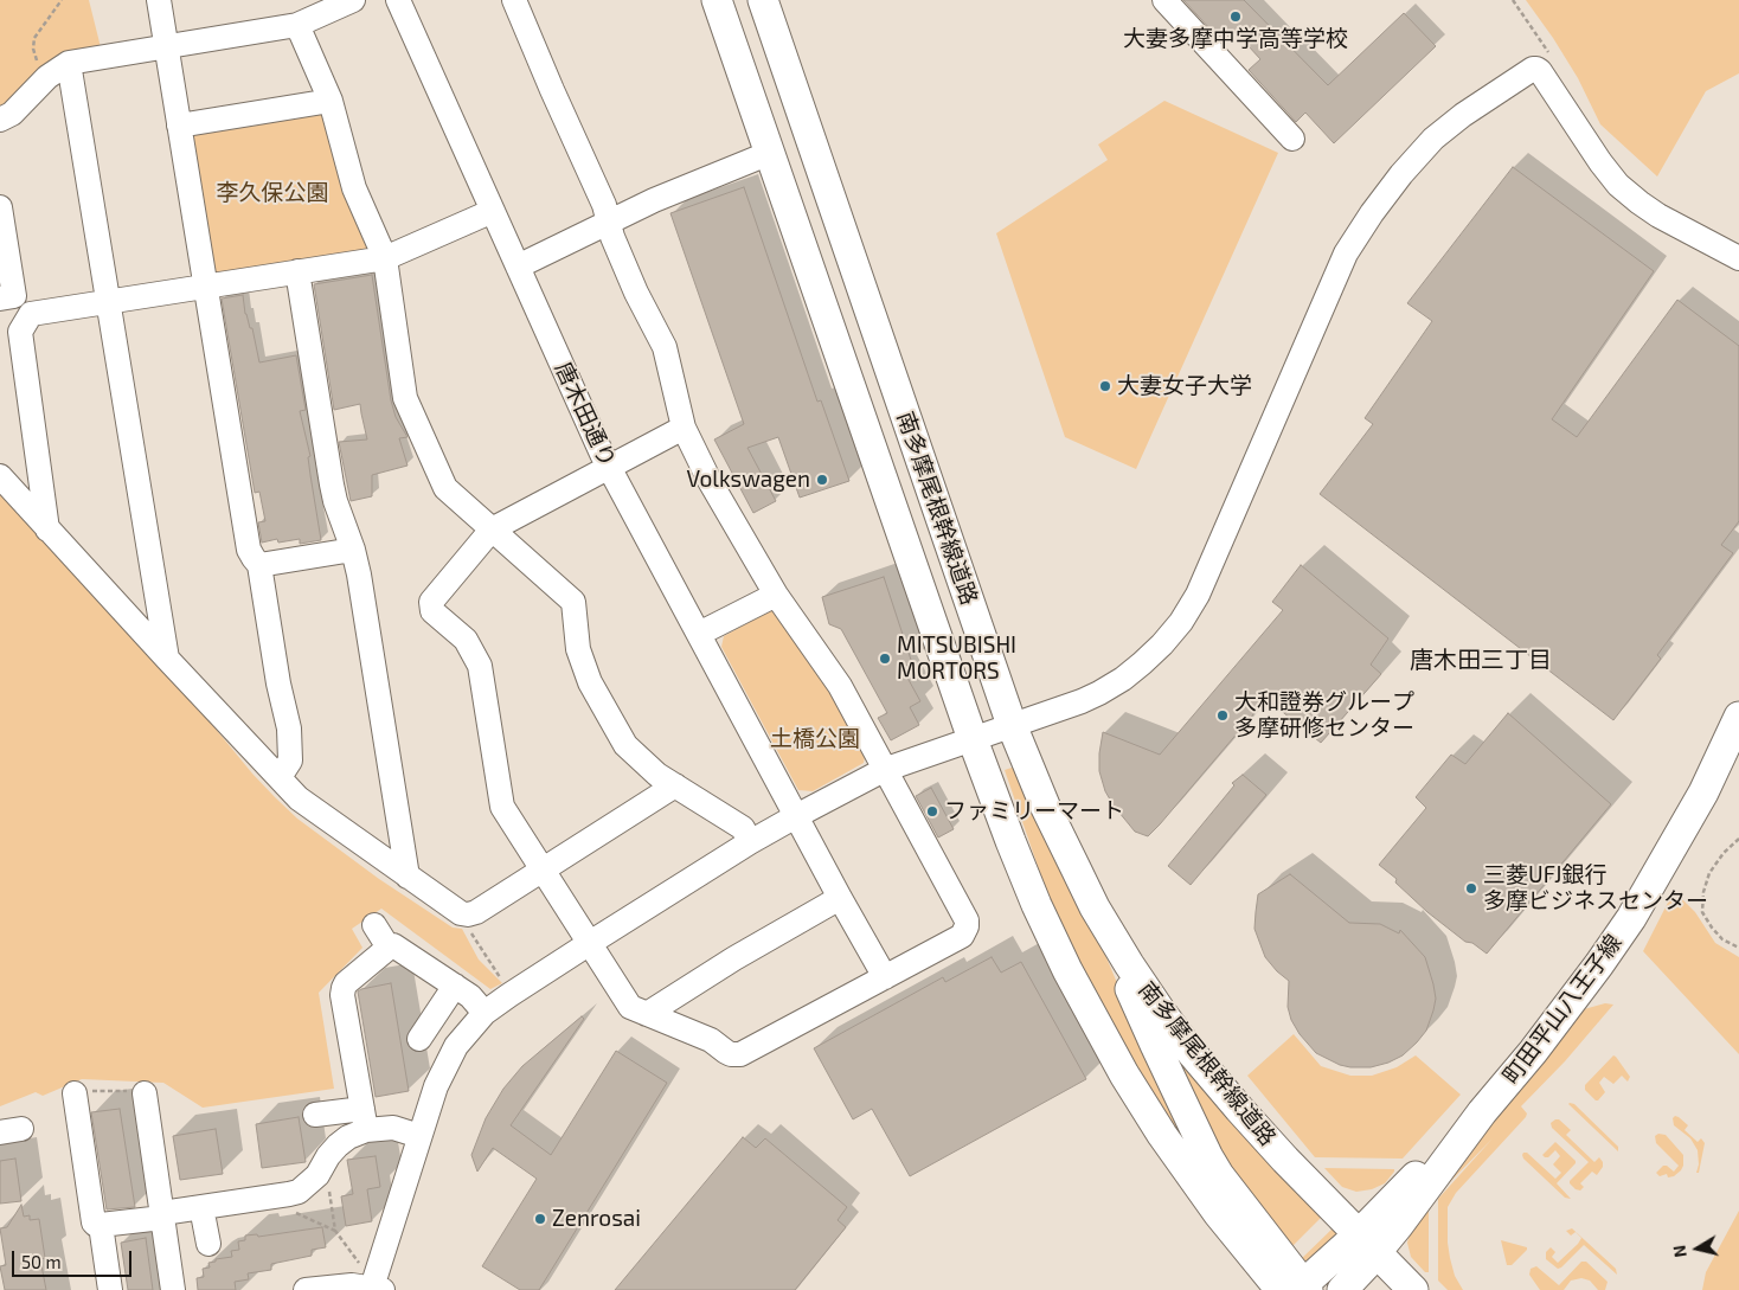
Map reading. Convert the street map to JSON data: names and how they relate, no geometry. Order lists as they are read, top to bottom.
{
  "streets": {
    "main road": ["南多摩尾根幹線道路", "町田平山八王子線"],
    "street": ["唐木田通り"]
  },
  "crossings": [
    ["南多摩尾根幹線道路", "町田平山八王子線"]
  ],
  "districts": ["唐木田三丁目"],
  "parks": ["李久保公園", "土橋公園"],
  "places": [
    "大妻多摩中学高等学校",
    "大妻女子大学",
    "Volkswagen",
    "MITSUBISHI MORTORS",
    "大和證券グループ 多摩研修センター",
    "ファミリーマート",
    "三菱UFJ銀行 多摩ビジネスセンター",
    "Zenrosai"
  ],
  "scale_bar": "50 m",
  "north": "left"
}
